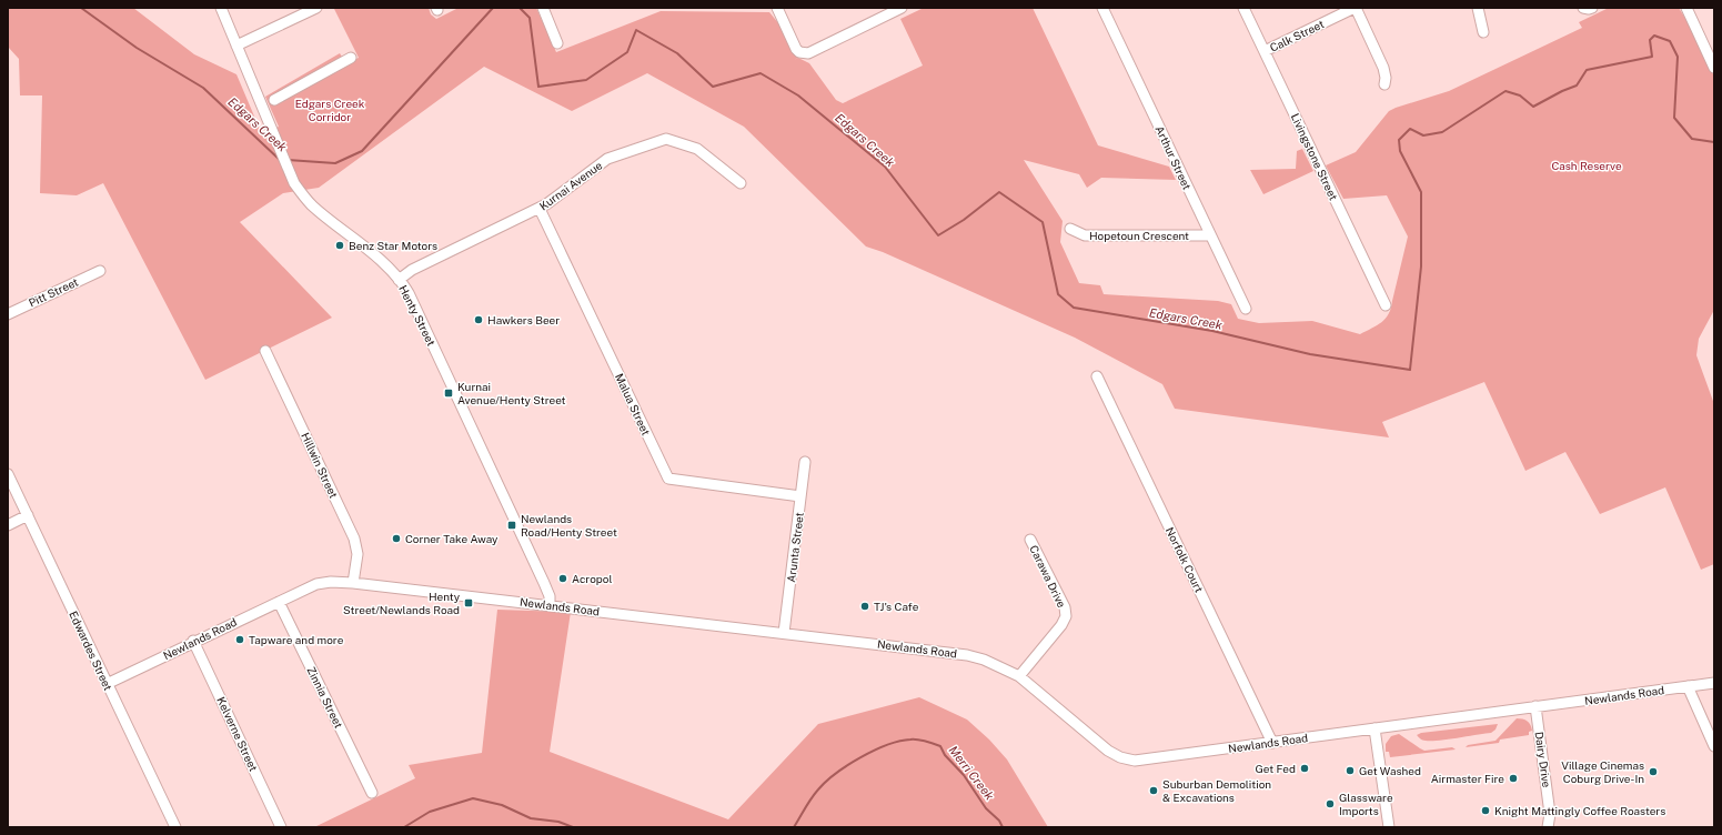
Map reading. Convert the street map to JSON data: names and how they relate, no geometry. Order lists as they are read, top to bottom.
{
  "streets": {
    "street": [
      "Calk Street",
      "Livingstone Street",
      "Arthur Street",
      "Kurnai Avenue",
      "Hopetoun Crescent",
      "Pitt Street",
      "Henty Street",
      "Malua Street",
      "Hillwin Street",
      "Arunta Street",
      "Norfolk Court",
      "Carawa Drive",
      "Newlands Road",
      "Edwardes Street",
      "Zinnia Street",
      "Kelverne Street",
      "Dairy Drive"
    ]
  },
  "crossings": [
    ["Calk Street", "Livingstone Street"],
    ["Arthur Street", "Hopetoun Crescent"],
    ["Kurnai Avenue", "Henty Street"],
    ["Kurnai Avenue", "Malua Street"],
    ["Henty Street", "Newlands Road"],
    ["Malua Street", "Arunta Street"],
    ["Hillwin Street", "Newlands Road"],
    ["Arunta Street", "Newlands Road"],
    ["Norfolk Court", "Newlands Road"],
    ["Carawa Drive", "Newlands Road"],
    ["Newlands Road", "Edwardes Street"],
    ["Newlands Road", "Zinnia Street"],
    ["Newlands Road", "Kelverne Street"],
    ["Newlands Road", "Dairy Drive"]
  ],
  "water": ["Edgars Creek", "Merri Creek"],
  "parks": ["Edgars Creek Corridor", "Cash Reserve"],
  "places": {
    "other": [
      "Benz Star Motors",
      "Hawkers Beer",
      "Corner Take Away",
      "Acropol",
      "TJ's Cafe",
      "Tapware and more",
      "Get Fed",
      "Get Washed",
      "Village Cinemas Coburg Drive-In",
      "Airmaster Fire",
      "Suburban Demolition & Excavations",
      "Glassware Imports",
      "Knight Mattingly Coffee Roasters"
    ],
    "transit": ["Kurnai Avenue/Henty Street", "Newlands Road/Henty Street", "Henty Street/Newlands Road"]
  }
}
